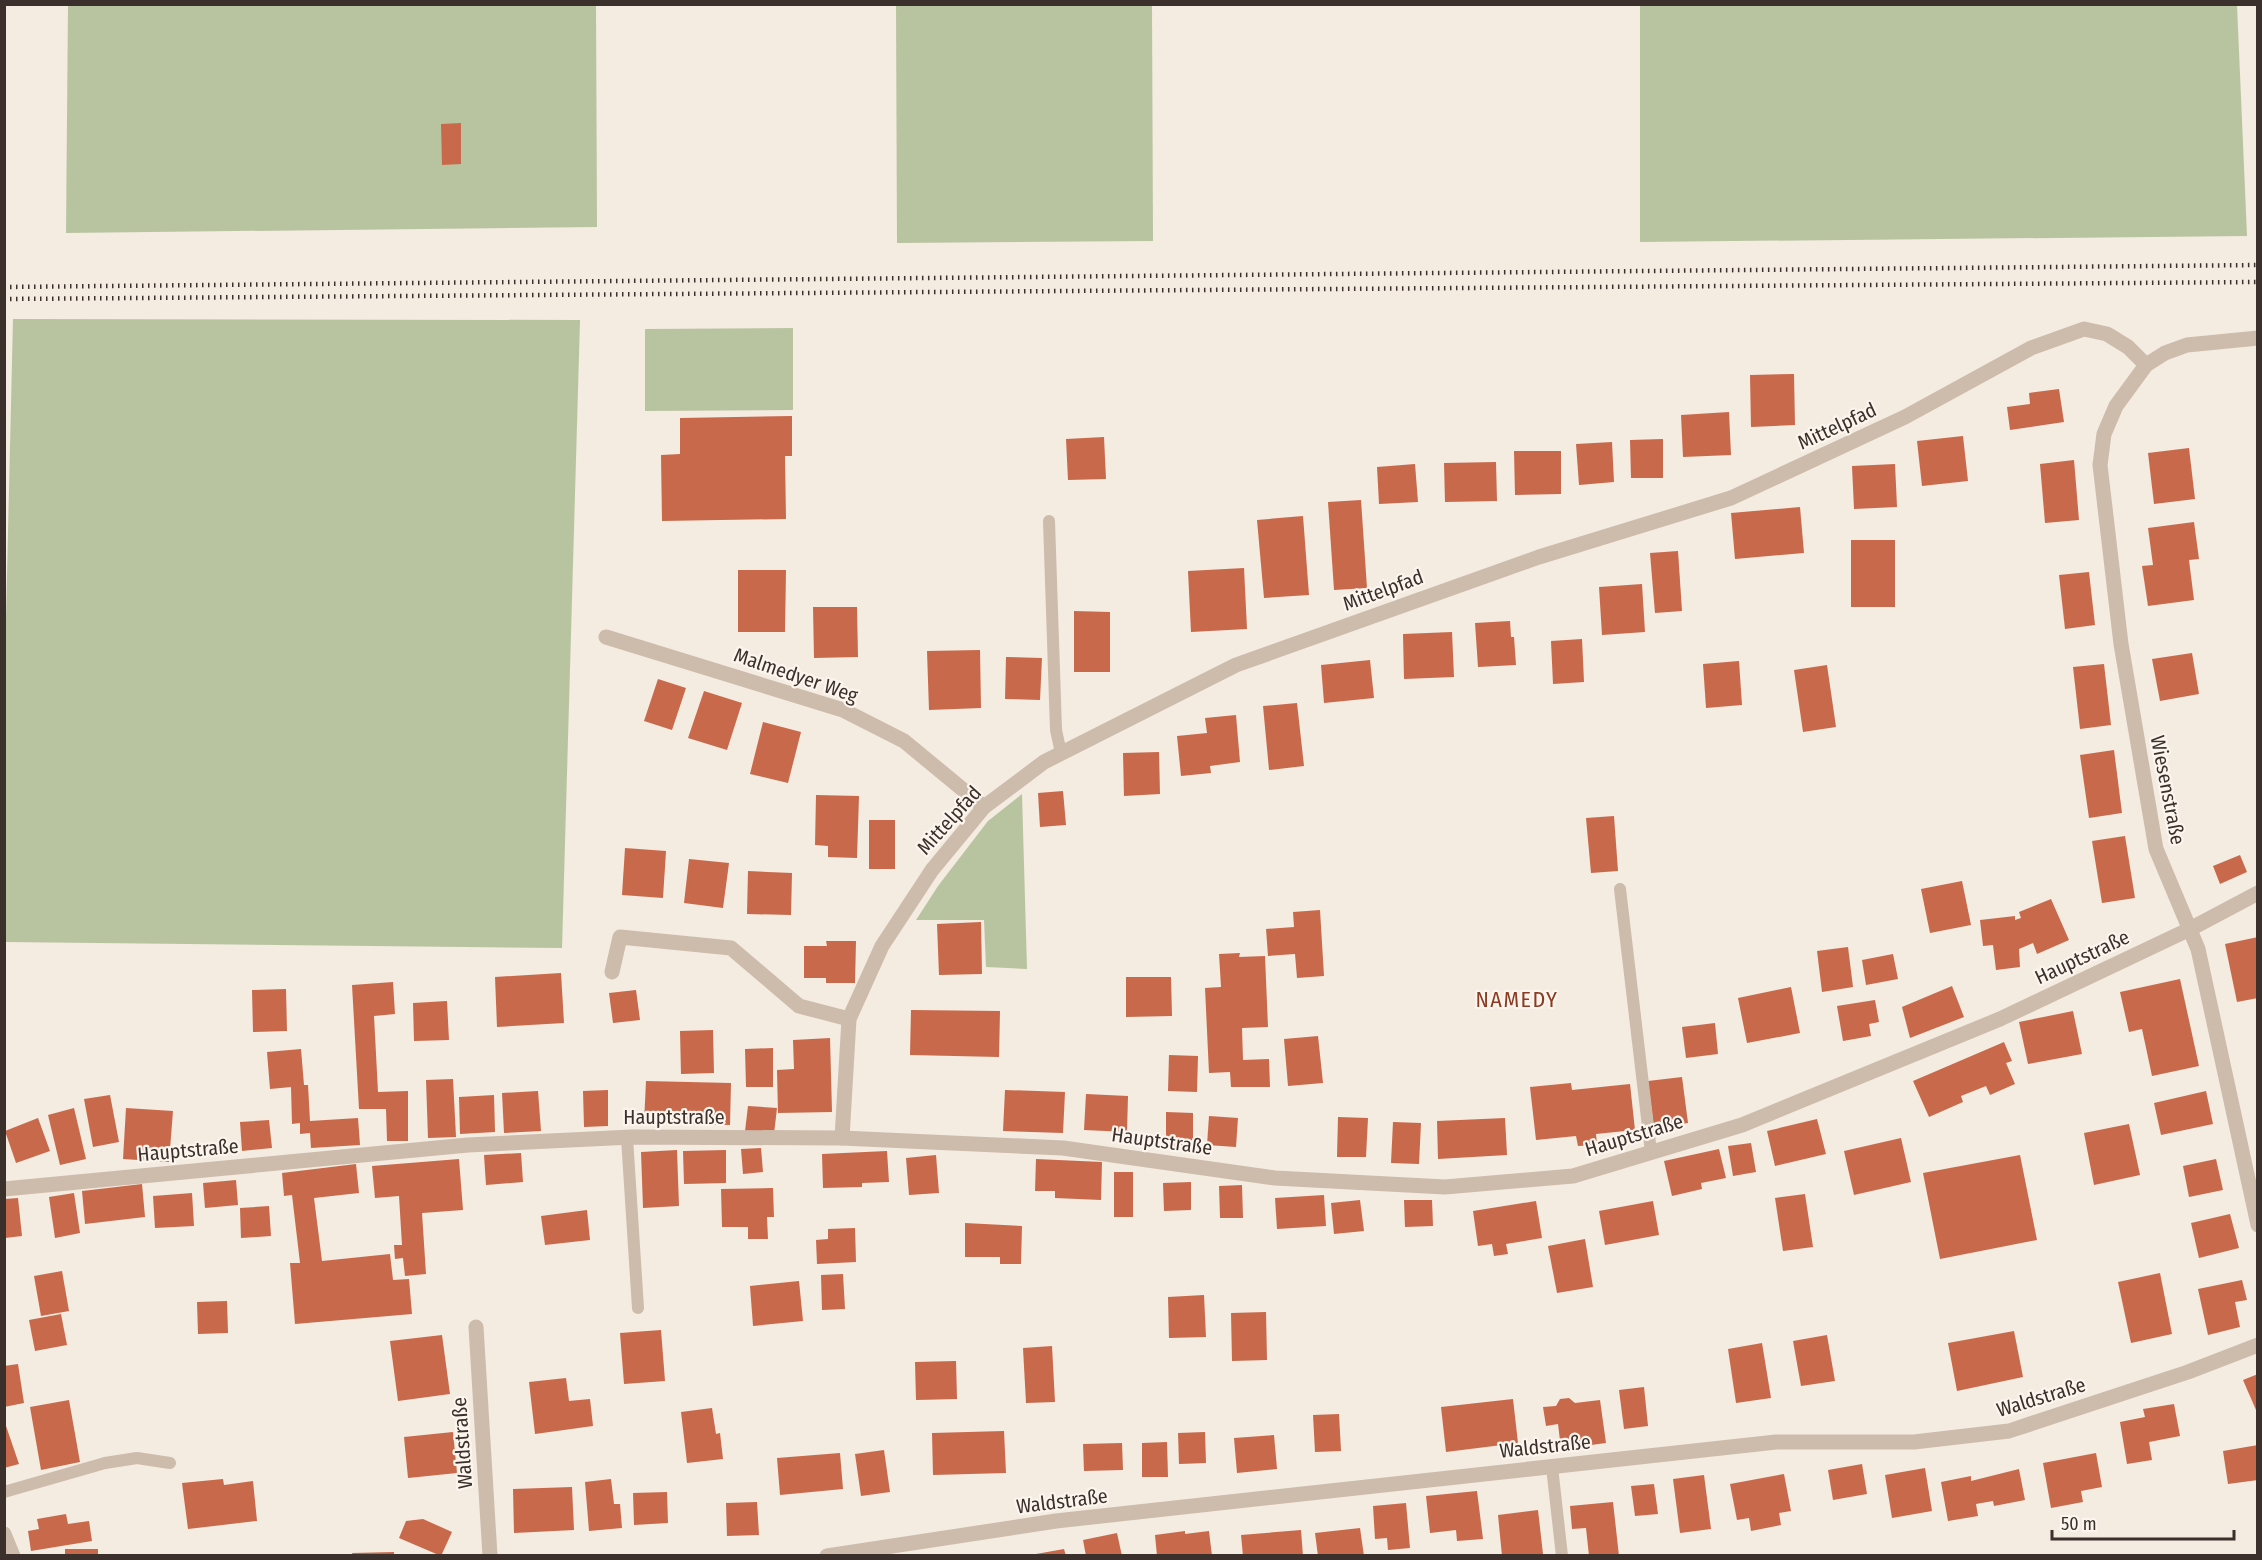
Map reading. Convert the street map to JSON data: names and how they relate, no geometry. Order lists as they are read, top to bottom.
{
  "streets": {
    "street": [
      "Mittelpfad",
      "Malmedyer Weg",
      "Wiesenstraße",
      "Hauptstraße",
      "Waldstraße"
    ]
  },
  "crossings": [
    ["Mittelpfad", "Malmedyer Weg"],
    ["Mittelpfad", "Wiesenstraße"],
    ["Mittelpfad", "Hauptstraße"],
    ["Wiesenstraße", "Hauptstraße"]
  ],
  "districts": ["NAMEDY"],
  "scale_bar": "50 m"
}
